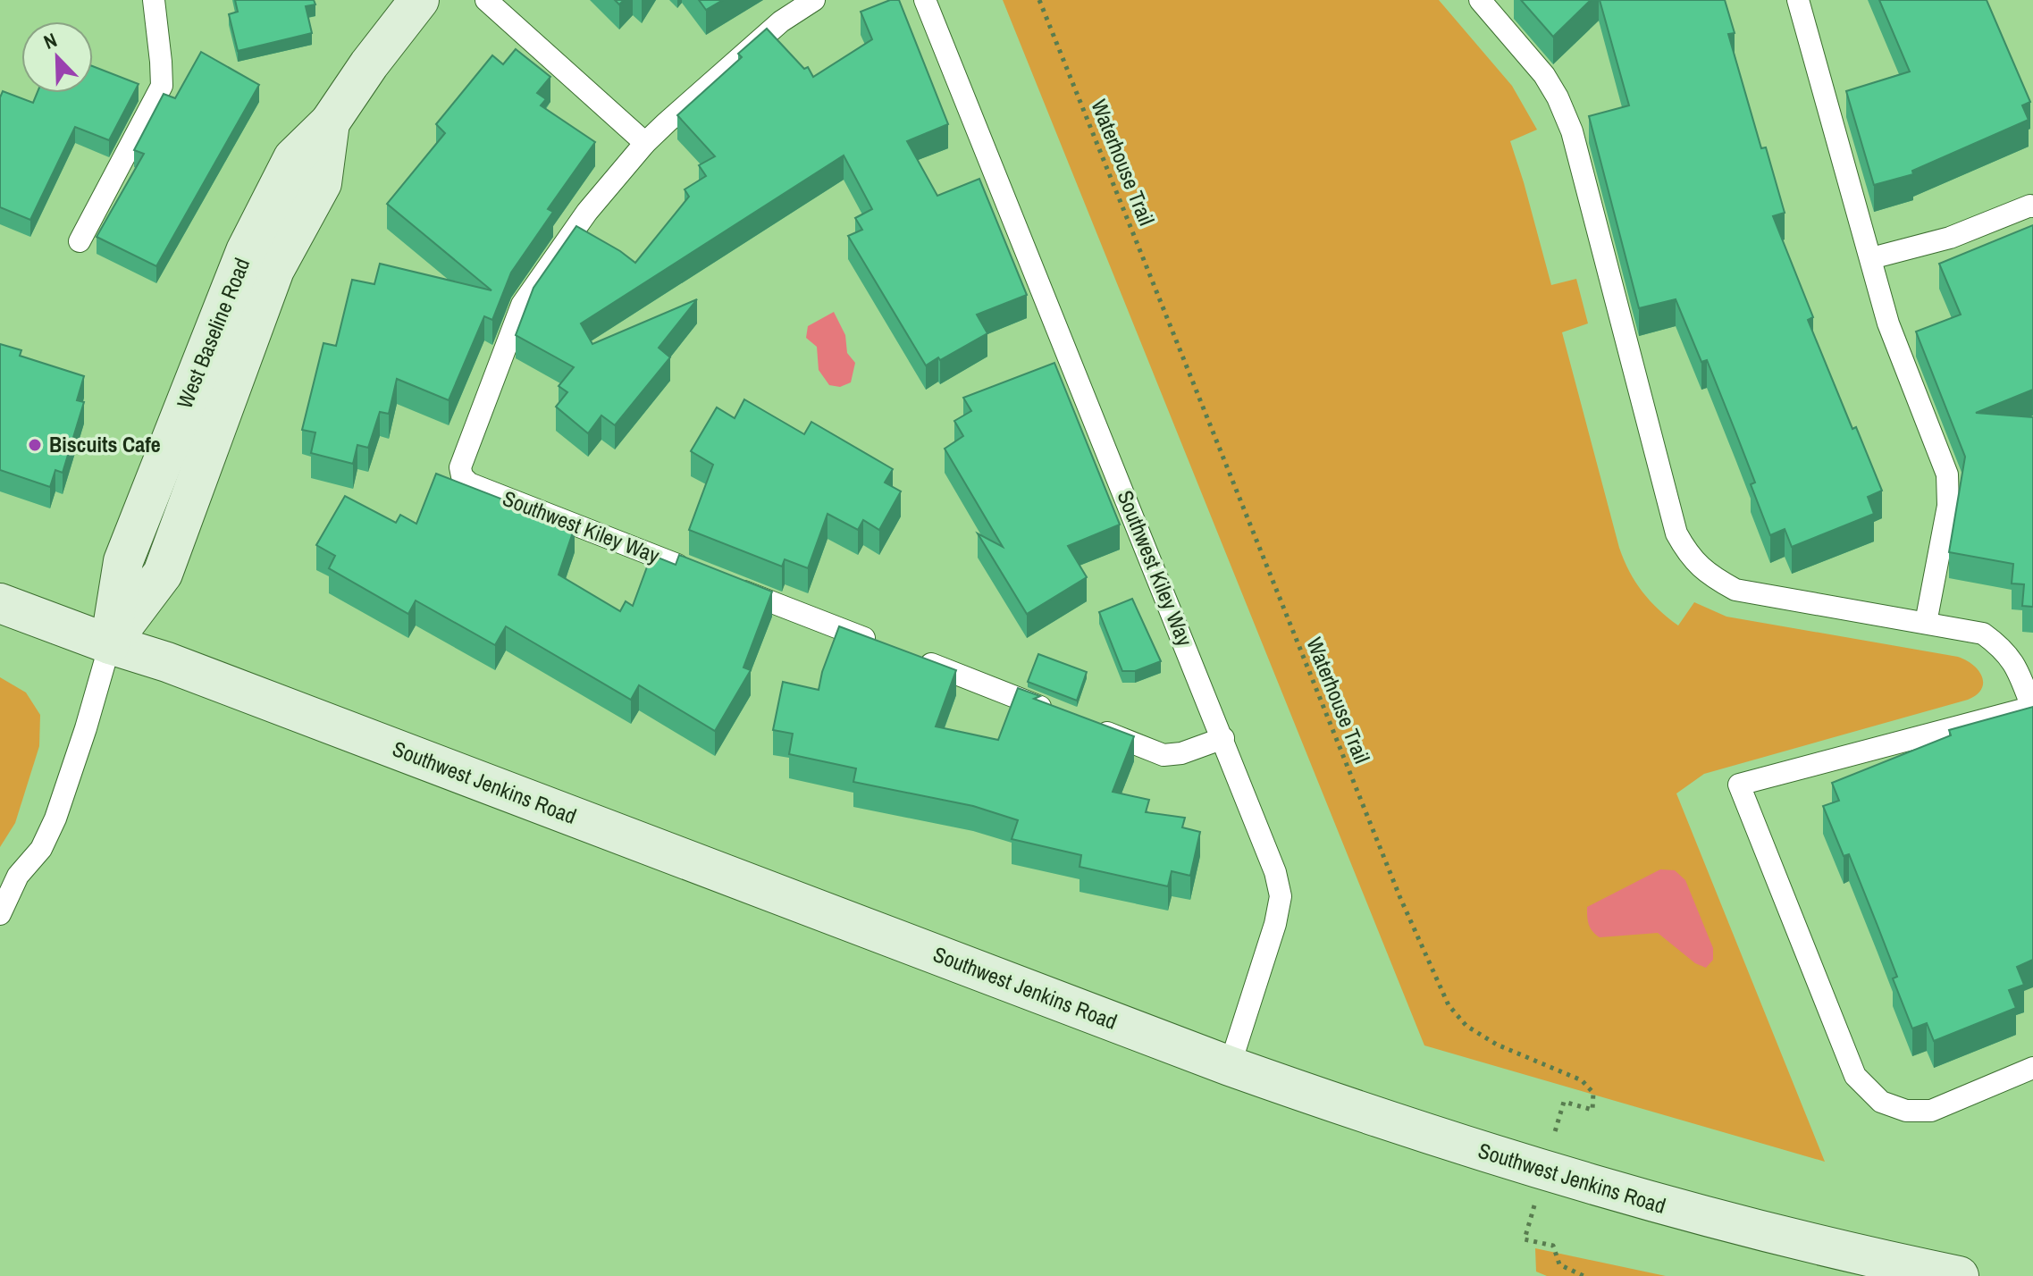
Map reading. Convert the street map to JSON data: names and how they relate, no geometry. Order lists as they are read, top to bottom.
{
  "streets": {
    "main road": ["West Baseline Road", "Southwest Jenkins Road"],
    "lane": ["Southwest Kiley Way"],
    "path": ["Waterhouse Trail"]
  },
  "crossings": [
    ["Waterhouse Trail", "Southwest Jenkins Road"],
    ["West Baseline Road", "Southwest Jenkins Road"],
    ["Southwest Kiley Way", "Southwest Jenkins Road"]
  ],
  "places": ["Biscuits Cafe"],
  "north": "top left"
}
